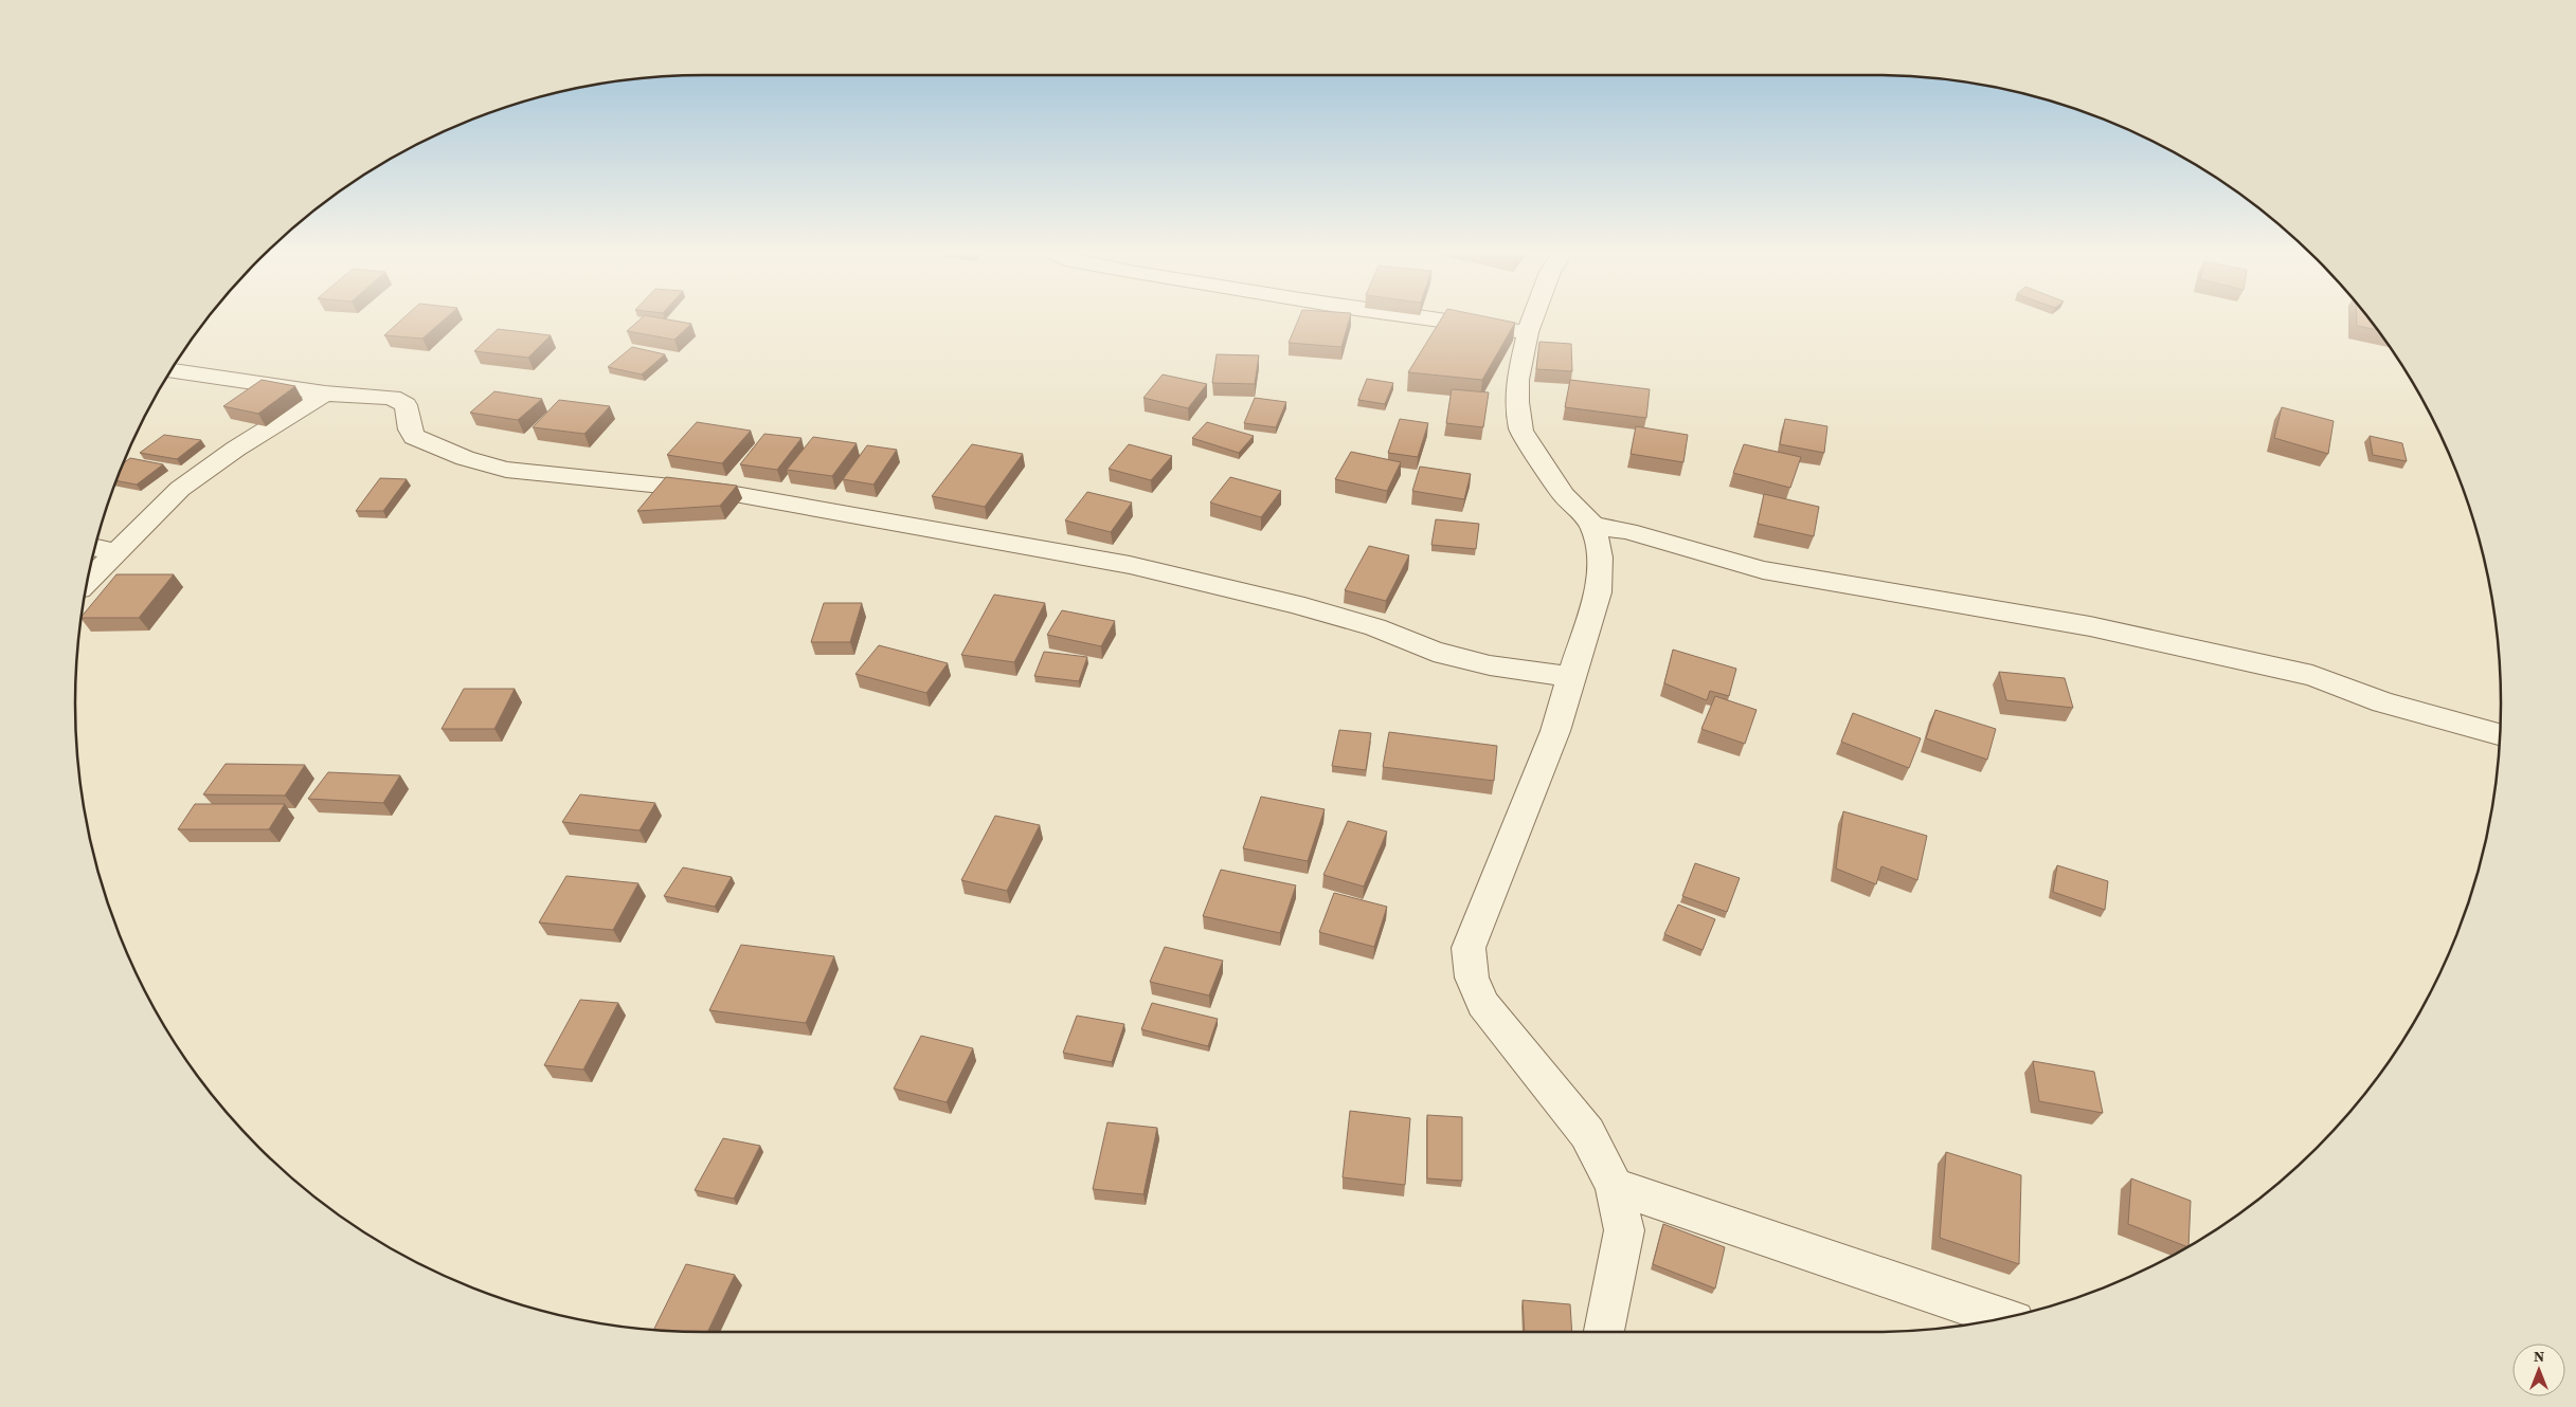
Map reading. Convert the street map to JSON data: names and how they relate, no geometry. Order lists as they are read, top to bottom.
{
  "north": "top"
}
